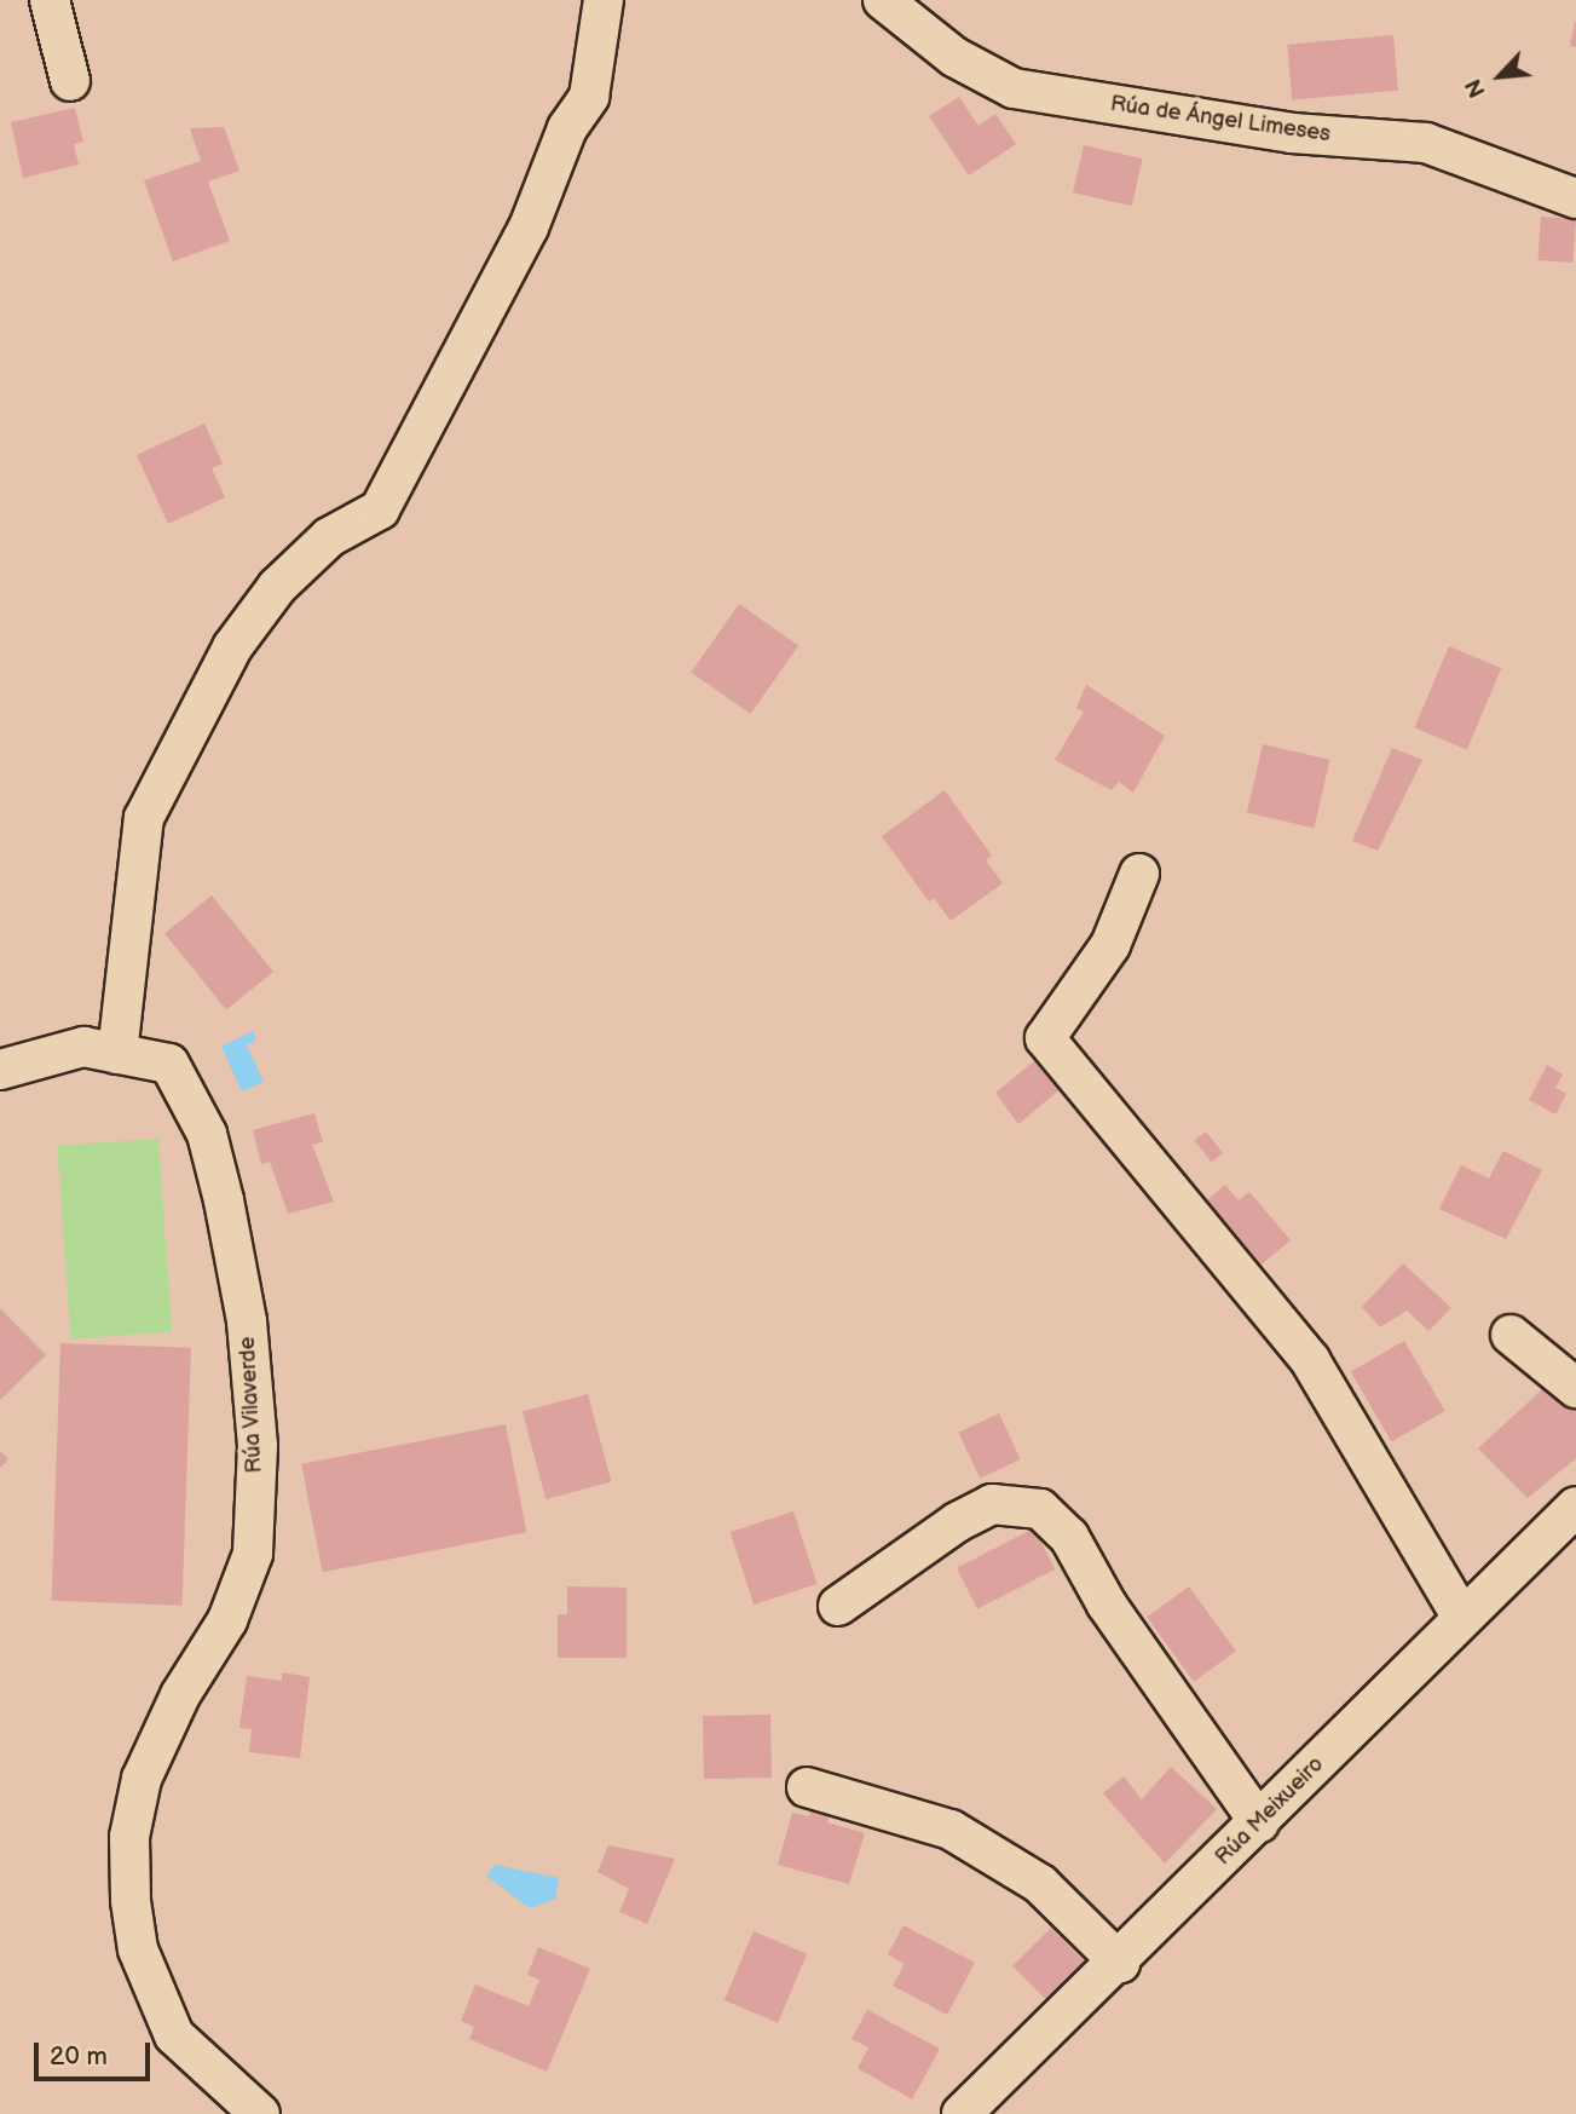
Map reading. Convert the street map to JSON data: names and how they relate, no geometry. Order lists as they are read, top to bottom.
{
  "streets": {
    "street": ["Rúa de Ángel Limeses", "Rúa Vilaverde", "Rúa Meixueiro"]
  },
  "scale_bar": "20 m",
  "north": "bottom left"
}
